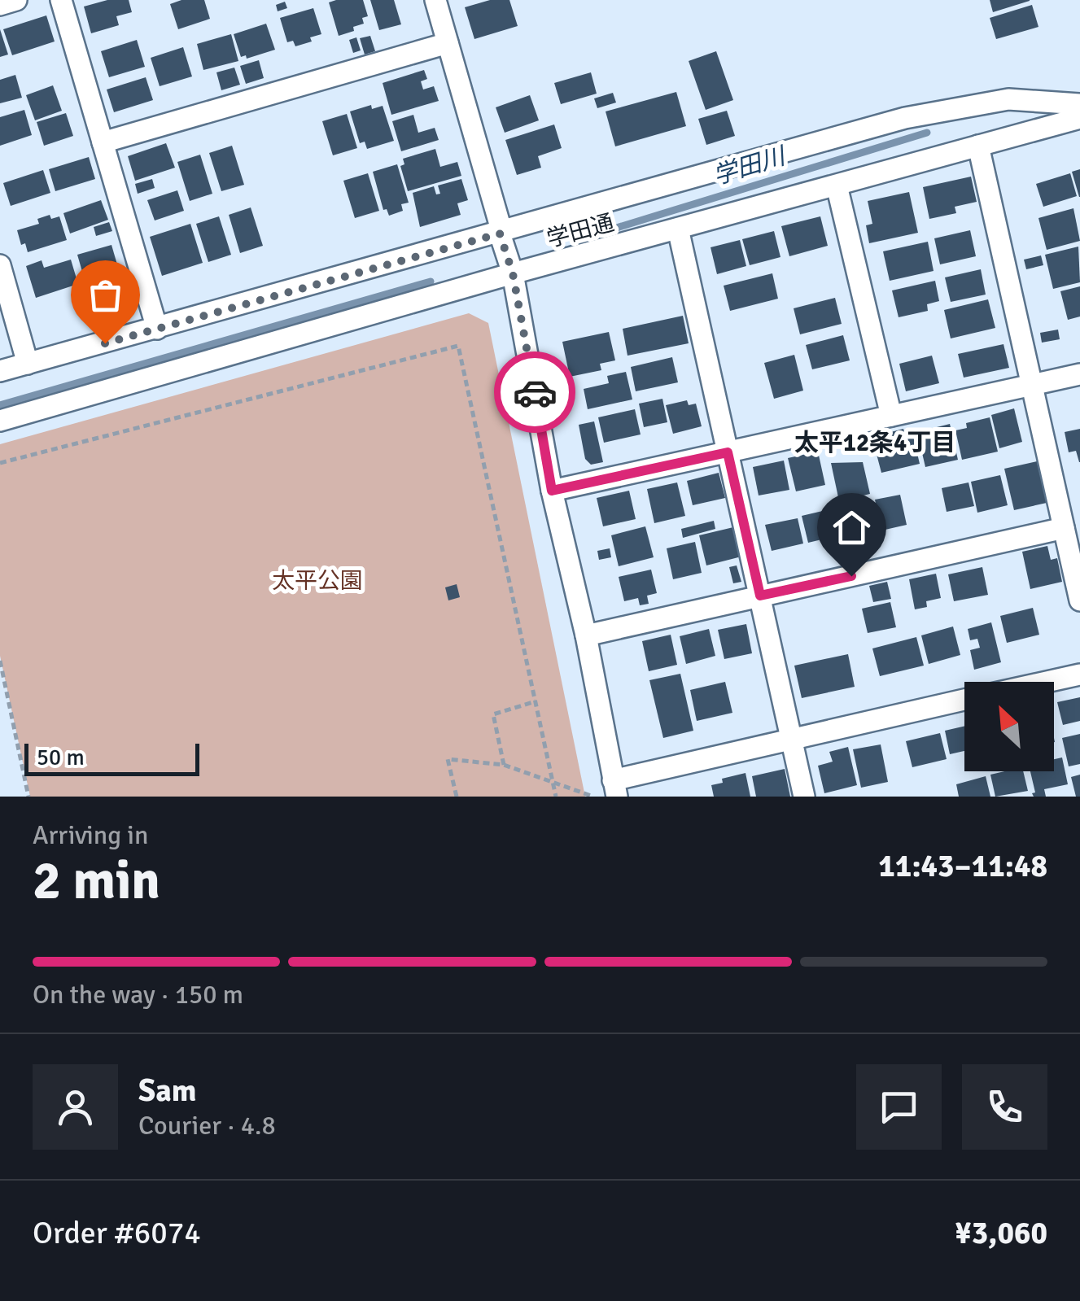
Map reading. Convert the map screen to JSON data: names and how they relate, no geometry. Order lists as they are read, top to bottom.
{
  "streets": {
    "street": ["学田通"]
  },
  "districts": ["太平12条4丁目"],
  "water": ["学田川"],
  "parks": ["太平公園"],
  "scale_bar": "50 m",
  "north": "top left",
  "page": {
    "scale": "50 m",
    "heading": ["2 min", "Arriving in", "11:43–11:48"],
    "panel": [
      "Sam",
      "Courier · 4.8",
      "Order #6074",
      "¥3,060"
    ],
    "bar": "On the way · 150 m"
  }
}
